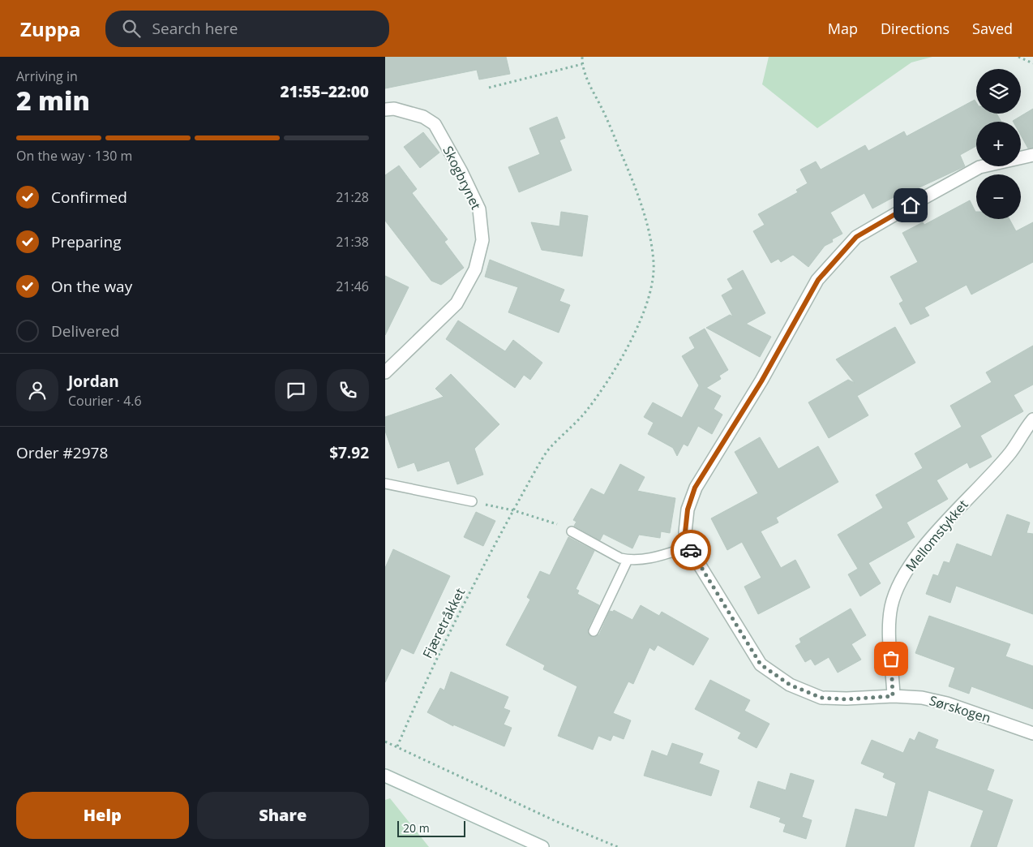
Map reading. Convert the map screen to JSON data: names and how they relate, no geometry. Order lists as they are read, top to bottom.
{
  "streets": {
    "street": ["Skogbrynet", "Mellomstykket", "Sørskogen"],
    "path": ["Fjæretråkket"]
  },
  "crossings": [
    ["Mellomstykket", "Sørskogen"]
  ],
  "scale_bar": "20 m",
  "page": {
    "header": "Zuppa",
    "search": "Search here",
    "nav": ["Map", "Directions", "Saved"],
    "heading": ["2 min", "Arriving in", "21:55–22:00"],
    "panel": [
      "Jordan",
      "Courier · 4.6",
      "Order #2978",
      "$7.92"
    ],
    "map_buttons": ["+", "−"],
    "bar": "On the way · 130 m",
    "list": [
      ["Confirmed", "21:28"],
      ["Preparing", "21:38"],
      ["On the way", "21:46"],
      "Delivered"
    ],
    "buttons": ["Help", "Share"],
    "scale": "20 m"
  }
}
